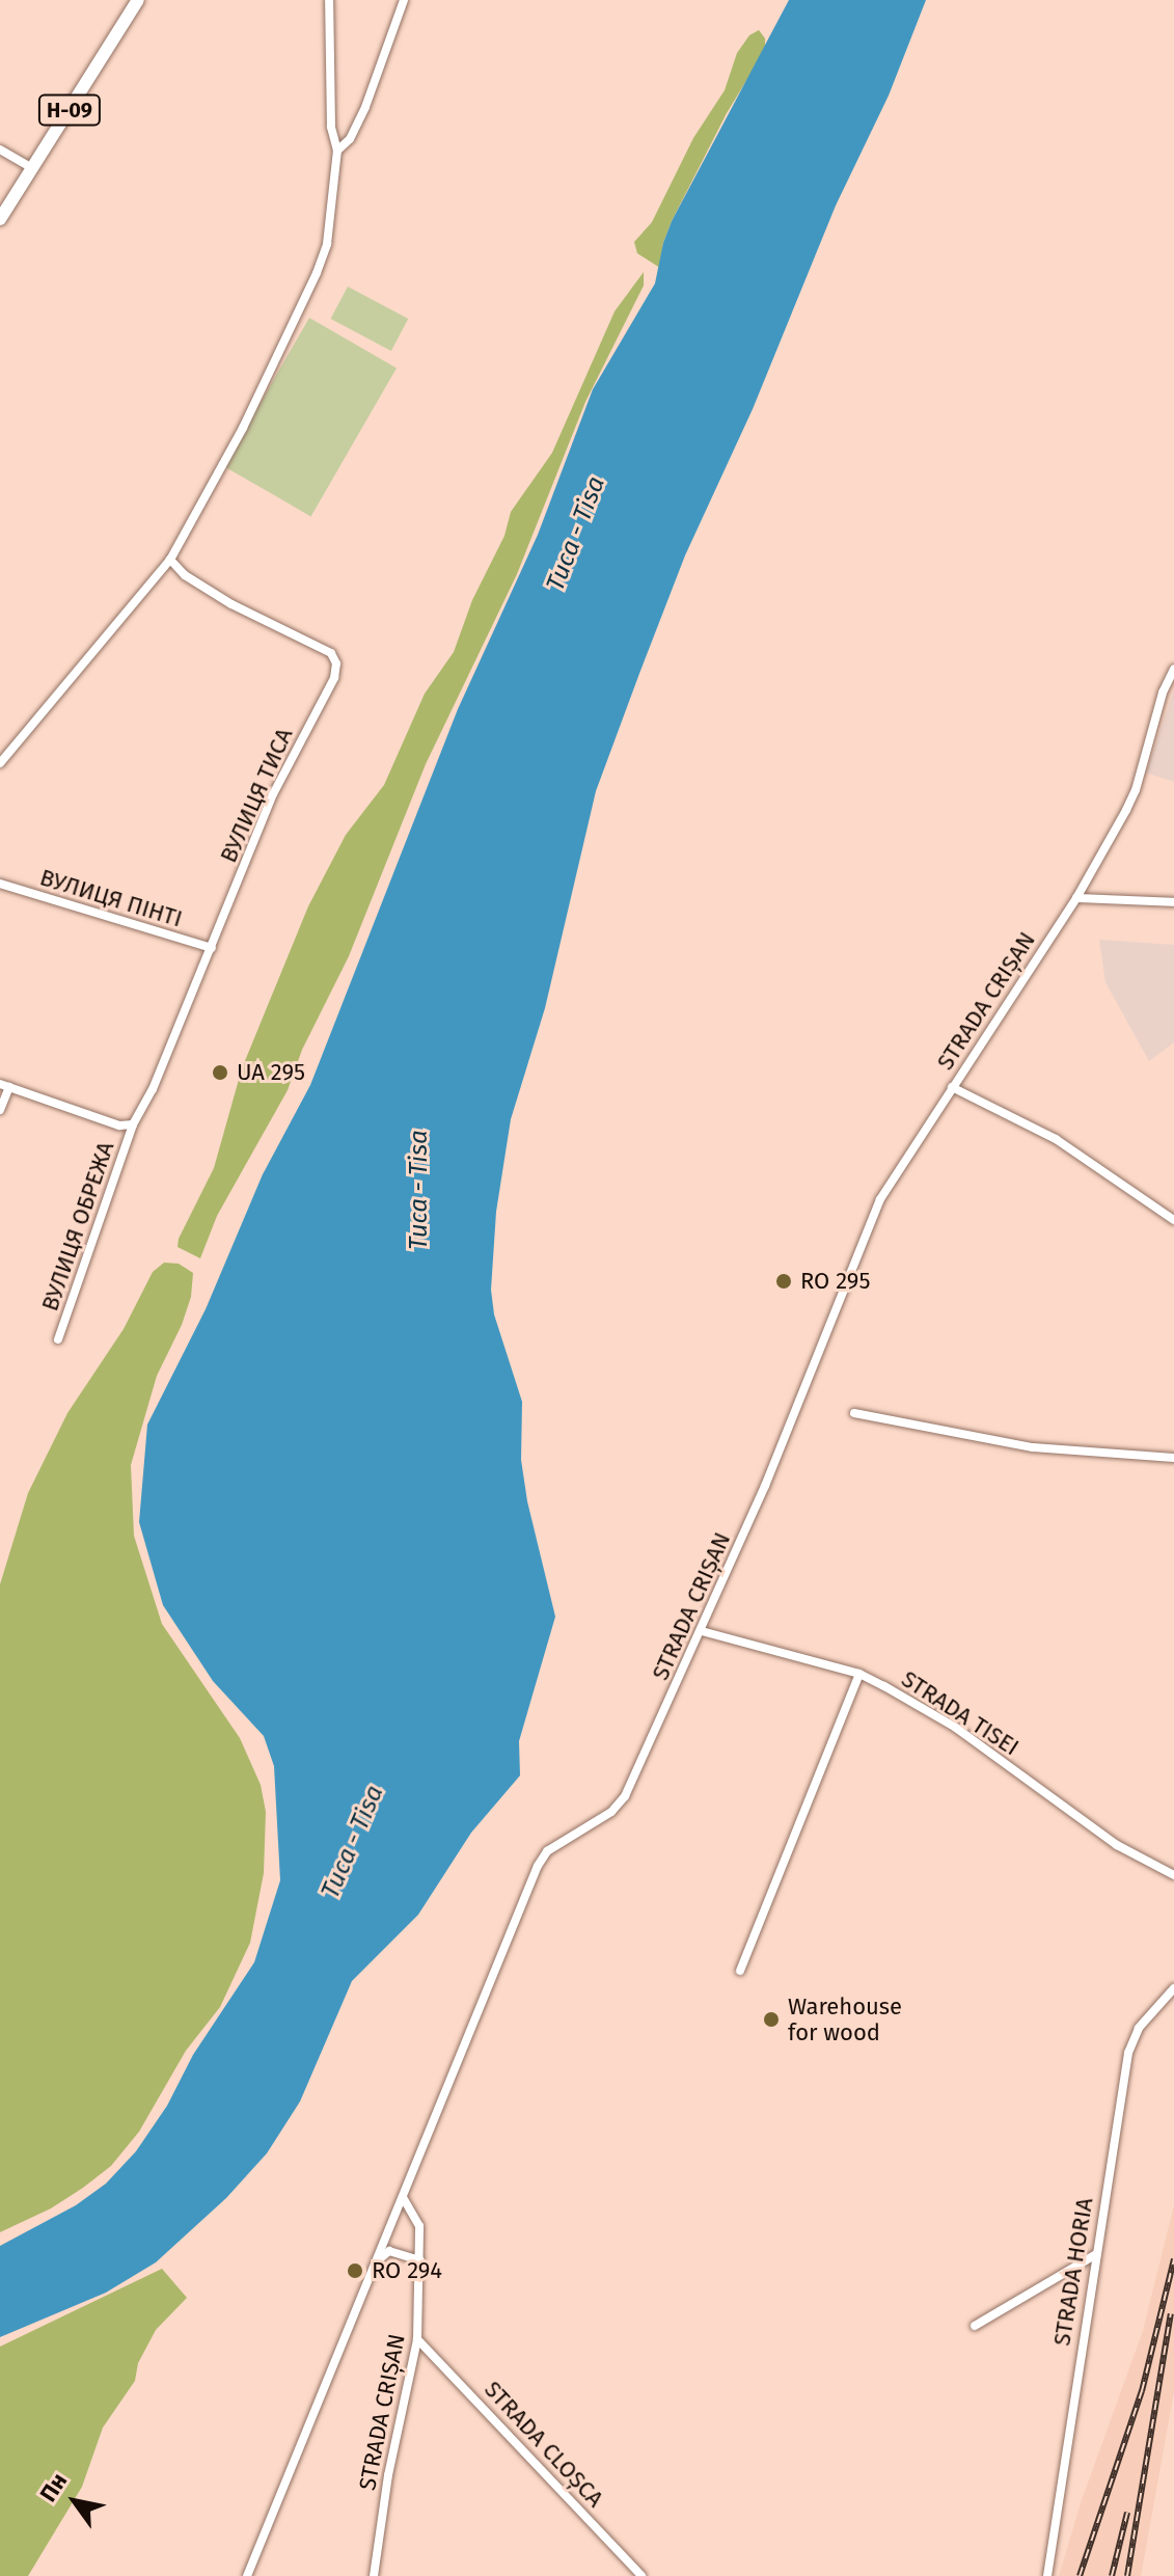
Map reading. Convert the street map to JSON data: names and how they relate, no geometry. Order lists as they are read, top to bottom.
{
  "streets": {
    "main road": ["Н-09"],
    "street": [
      "ВУЛИЦЯ ТИСА",
      "ВУЛИЦЯ ПІНТІ",
      "STRADA CRIȘAN",
      "ВУЛИЦЯ ОБРЕЖА",
      "STRADA TISEI",
      "STRADA HORIA",
      "STRADA CLOȘCA"
    ]
  },
  "crossings": [
    ["ВУЛИЦЯ ТИСА", "ВУЛИЦЯ ПІНТІ"],
    ["ВУЛИЦЯ ТИСА", "ВУЛИЦЯ ОБРЕЖА"],
    ["STRADA CRIȘAN", "STRADA TISEI"],
    ["STRADA CRIȘAN", "STRADA CLOȘCA"]
  ],
  "water": ["Тиса - Tisa"],
  "places": [
    "UA 295",
    "RO 295",
    "Warehouse for wood",
    "RO 294"
  ],
  "north": "top left"
}
